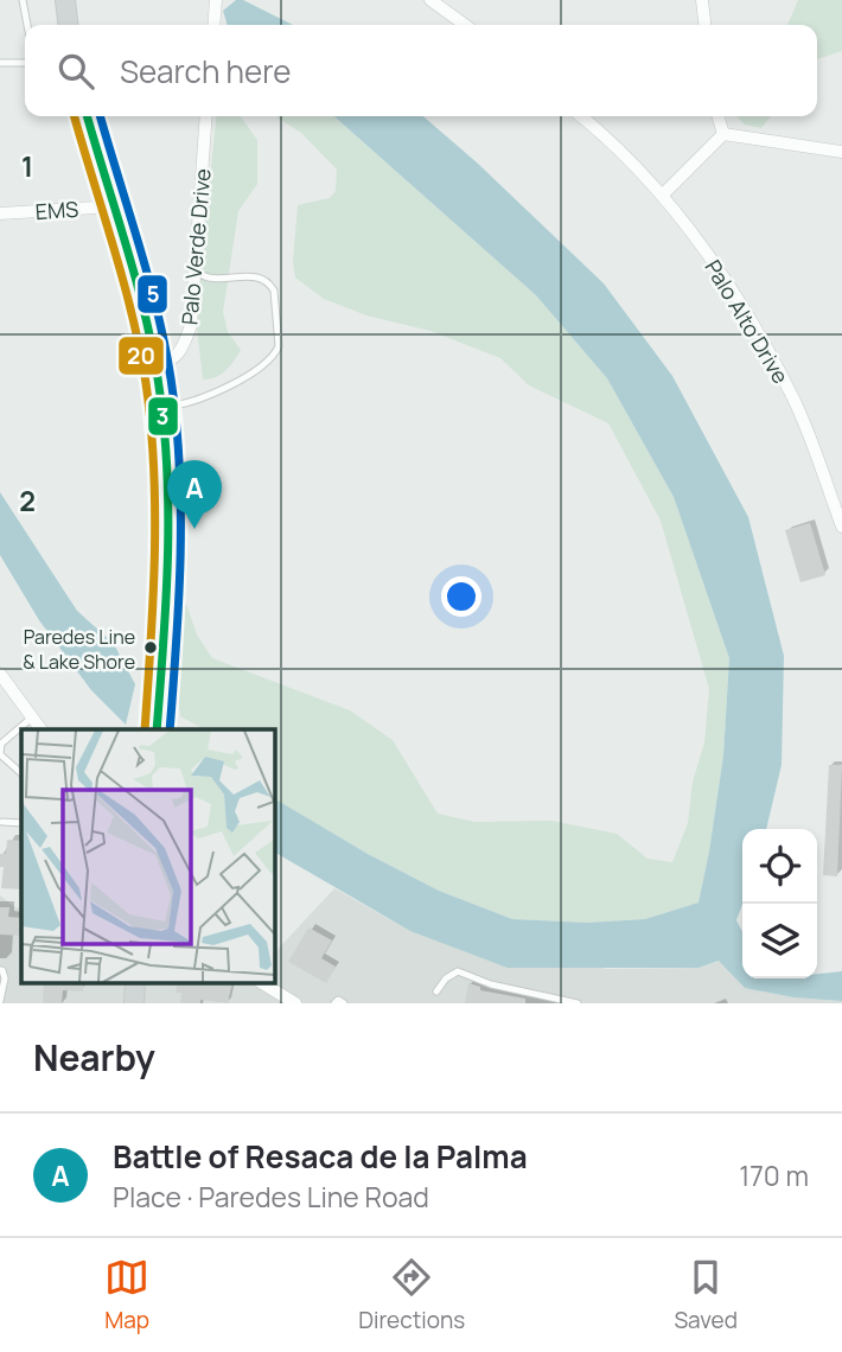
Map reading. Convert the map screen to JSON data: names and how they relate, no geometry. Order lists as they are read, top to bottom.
{
  "streets": {
    "street": ["EMS", "Palo Verde Drive", "Palo Alto Drive"]
  },
  "places": ["Paredes Line & Lake Shore"],
  "lines": ["transit line 3", "transit line 20", "transit line 5"],
  "page": {
    "search": "Search here",
    "pins": "A",
    "heading": "Nearby",
    "list": [
      {
        "mark": "A",
        "name": "Battle of Resaca de la Palma",
        "note": "Place · Paredes Line Road",
        "value": "170 m"
      }
    ],
    "nav": ["Map", "Directions", "Saved"]
  },
  "grid": {
    "rows": ["1", "2"]
  }
}
